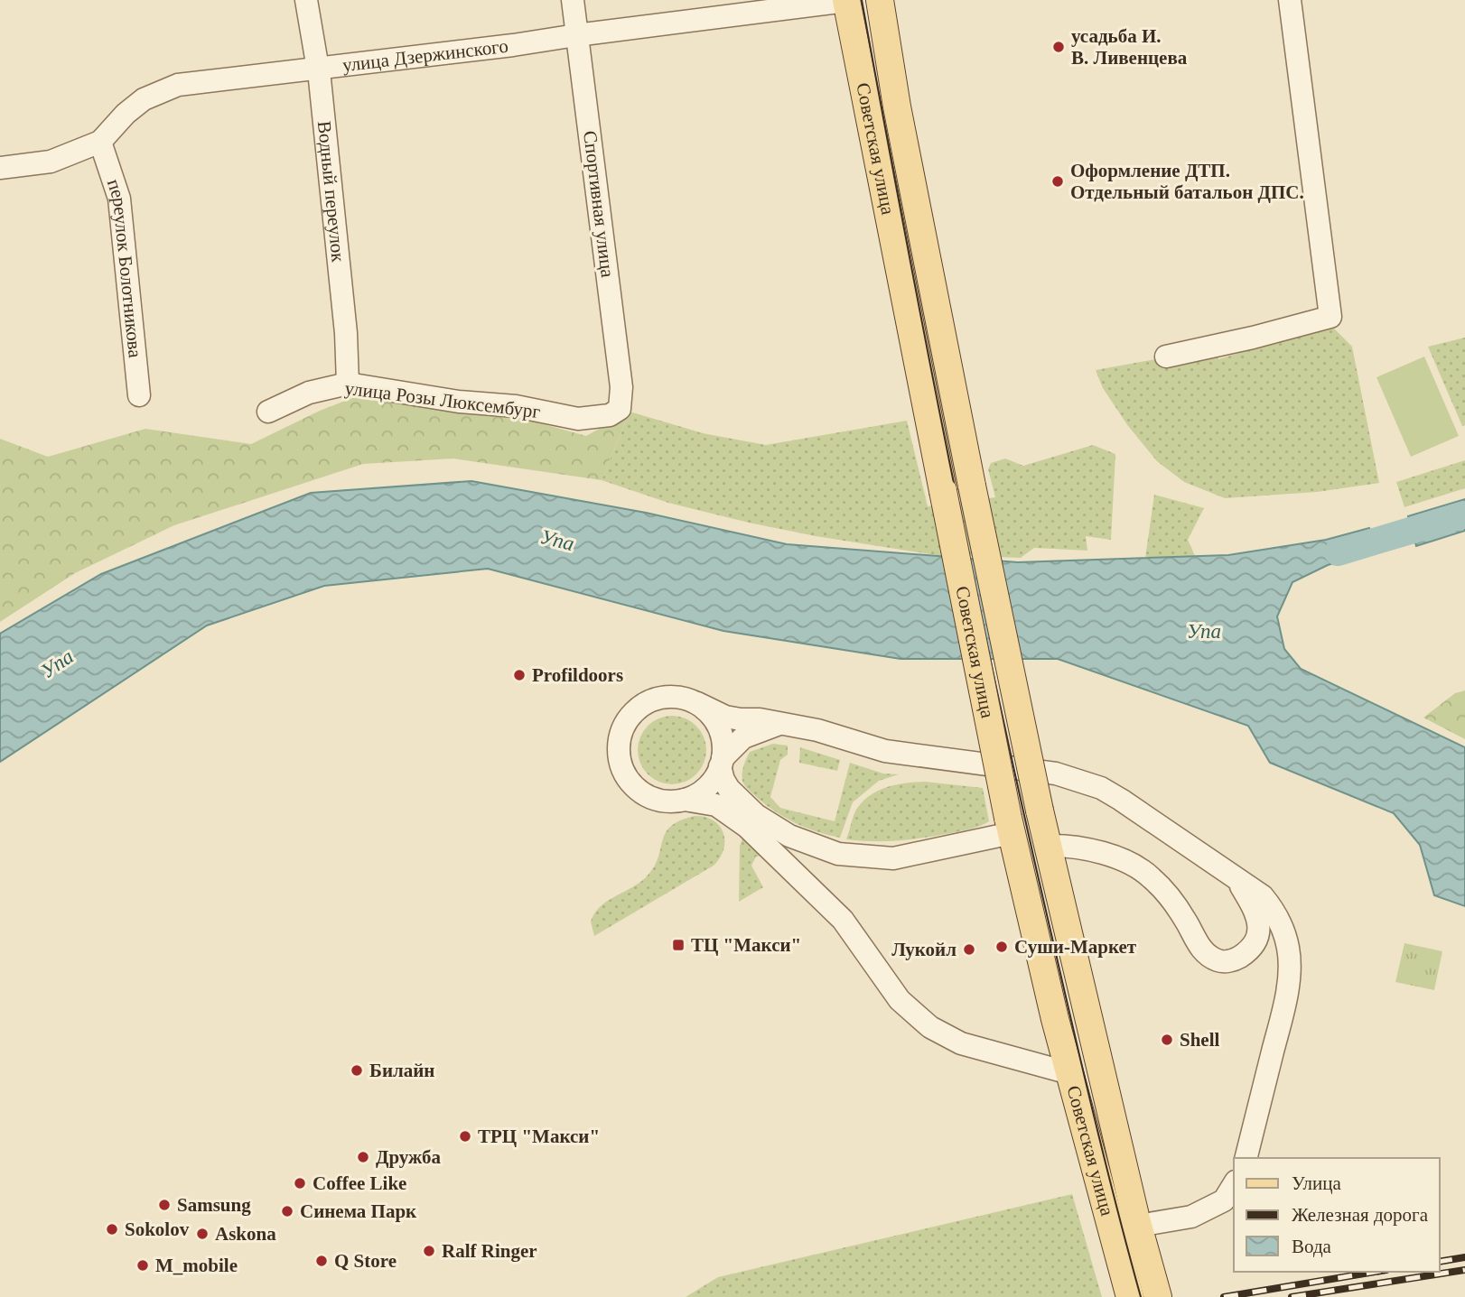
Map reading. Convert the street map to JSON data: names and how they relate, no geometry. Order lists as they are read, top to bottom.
{
  "streets": {
    "main road": ["Советская улица"],
    "street": [
      "улица Дзержинского",
      "Водный переулок",
      "Спортивная улица",
      "переулок Болотникова",
      "улица Розы Люксембург"
    ]
  },
  "crossings": [
    ["улица Дзержинского", "Советская улица"],
    ["улица Дзержинского", "Водный переулок"],
    ["улица Дзержинского", "Спортивная улица"],
    ["улица Дзержинского", "переулок Болотникова"],
    ["Водный переулок", "улица Розы Люксембург"],
    ["Спортивная улица", "улица Розы Люксембург"]
  ],
  "water": ["Упа"],
  "places": {
    "other": [
      "усадьба И. В. Ливенцева",
      "Оформление ДТП. Отдельный батальон ДПС.",
      "Profildoors",
      "Суши-Маркет",
      "Лукойл",
      "Shell",
      "Билайн",
      "ТРЦ \"Макси\"",
      "Дружба",
      "Coffee Like",
      "Samsung",
      "Синема Парк",
      "Sokolov",
      "Askona",
      "Ralf Ringer",
      "Q Store",
      "M_mobile"
    ],
    "transit": ["ТЦ \"Макси\""]
  },
  "legend": ["Улица", "Железная дорога", "Вода"]
}
